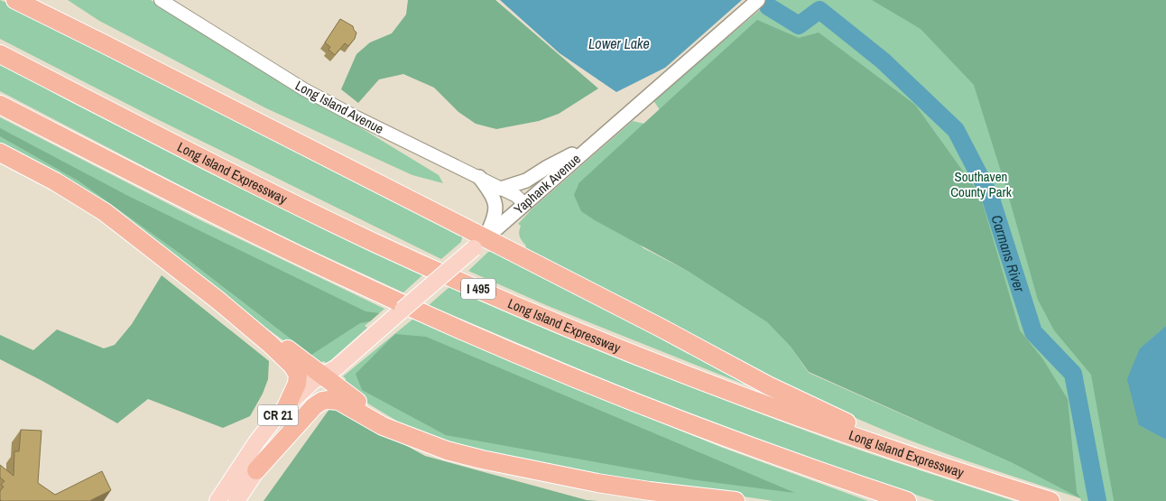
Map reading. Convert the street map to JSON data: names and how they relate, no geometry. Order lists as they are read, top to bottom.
{
  "streets": {
    "highway": ["Long Island Expressway", "I 495"],
    "main road": ["Yaphank Avenue", "CR 21"],
    "street": ["Long Island Avenue"]
  },
  "crossings": [
    ["Long Island Avenue", "Yaphank Avenue"]
  ],
  "water": ["Lower Lake", "Carmans River"],
  "parks": ["Southaven County Park"]
}
